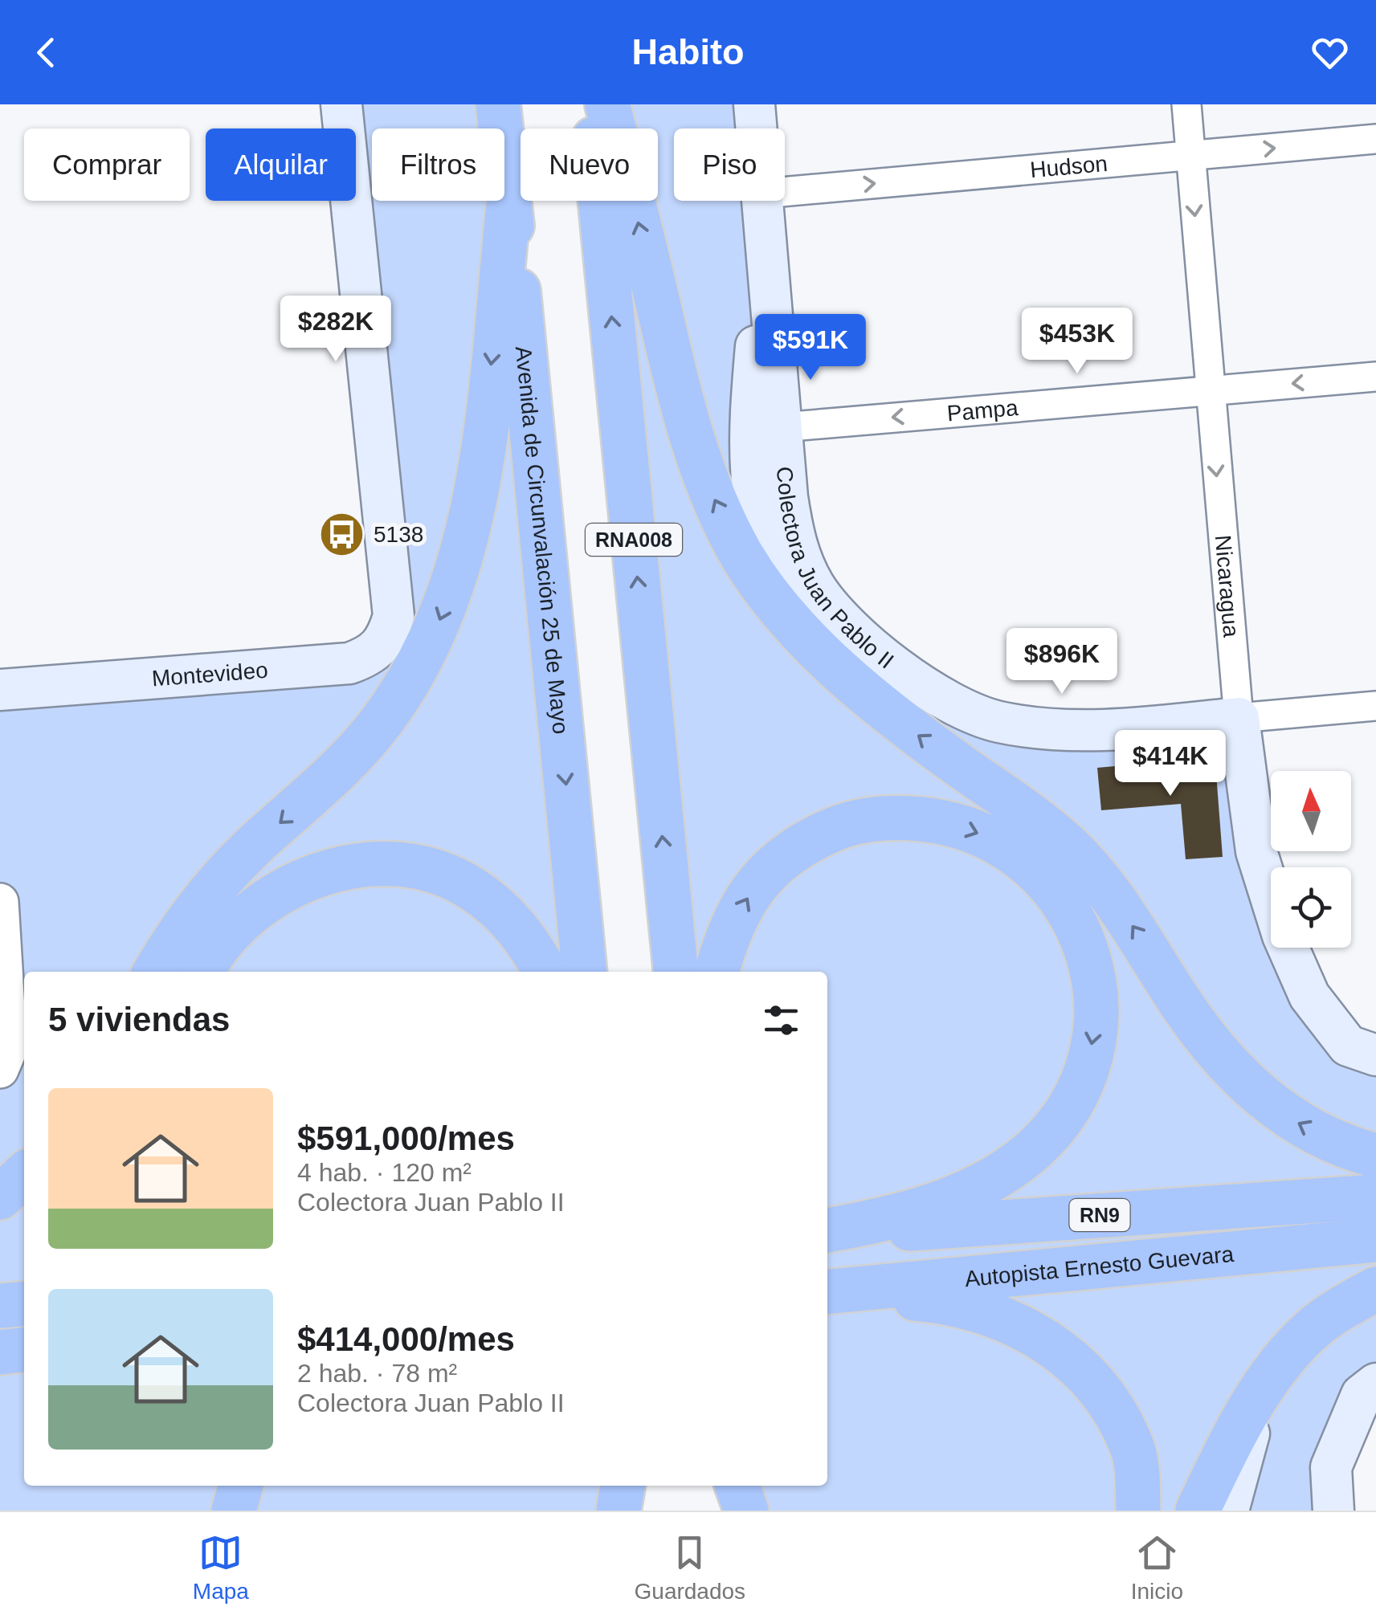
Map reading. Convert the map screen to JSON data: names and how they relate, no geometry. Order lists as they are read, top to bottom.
{
  "streets": {
    "highway": [
      "Avenida de Circunvalación 25 de Mayo",
      "RNA008",
      "RN9",
      "Autopista Ernesto Guevara"
    ],
    "main road": ["Colectora Juan Pablo II", "Nicaragua", "Montevideo"],
    "street": ["Hudson", "Pampa"]
  },
  "crossings": [
    ["Hudson", "Nicaragua"],
    ["Pampa", "Colectora Juan Pablo II"],
    ["Pampa", "Nicaragua"],
    ["Colectora Juan Pablo II", "Nicaragua"]
  ],
  "one_way": ["Hudson", "Pampa", "Nicaragua"],
  "places": {
    "bus stop": ["5138"]
  },
  "north": "top",
  "page": {
    "header": "Habito",
    "chip": [
      "Comprar",
      "Alquilar",
      "Filtros",
      "Nuevo",
      "Piso"
    ],
    "price": [
      "$282K",
      "$453K",
      "$591K",
      "$896K",
      "$414K"
    ],
    "heading": "5 viviendas",
    "list": [
      {
        "name": "$591,000/mes",
        "note": "4 hab. · 120 m² · Colectora Juan Pablo II"
      },
      {
        "name": "$414,000/mes",
        "note": "2 hab. · 78 m² · Colectora Juan Pablo II"
      }
    ],
    "tabs": ["Mapa", "Guardados", "Inicio"]
  }
}
